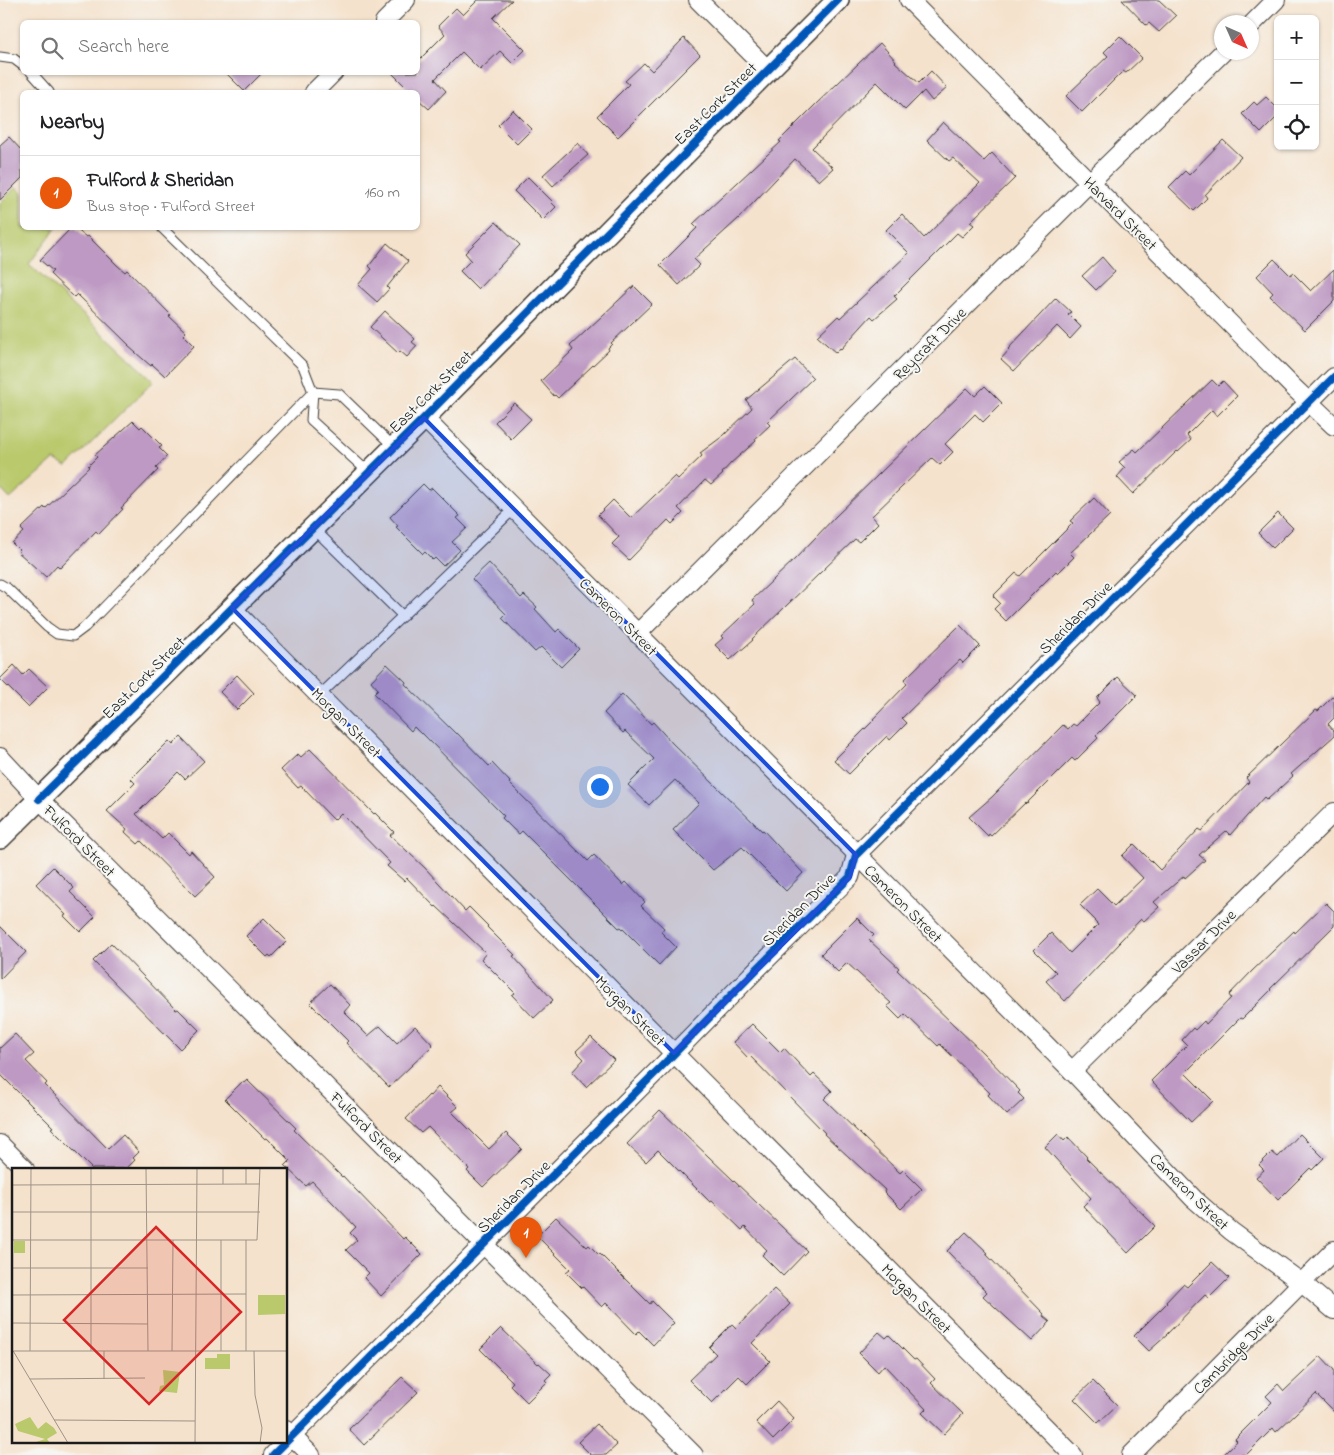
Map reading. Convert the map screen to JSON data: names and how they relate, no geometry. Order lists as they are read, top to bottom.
{
  "streets": {
    "street": [
      "East Cork Street",
      "Harvard Street",
      "Reycraft Drive",
      "Cameron Street",
      "Sheridan Drive",
      "Morgan Street",
      "Fulford Street",
      "Vassar Drive",
      "Cambridge Drive"
    ]
  },
  "crossings": [
    ["East Cork Street", "Cameron Street"],
    ["East Cork Street", "Morgan Street"],
    ["East Cork Street", "Fulford Street"],
    ["Harvard Street", "Reycraft Drive"],
    ["Harvard Street", "Sheridan Drive"],
    ["Reycraft Drive", "Cameron Street"],
    ["Cameron Street", "Sheridan Drive"],
    ["Cameron Street", "Vassar Drive"],
    ["Cameron Street", "Cambridge Drive"],
    ["Sheridan Drive", "Morgan Street"],
    ["Sheridan Drive", "Fulford Street"]
  ],
  "north": "bottom right",
  "page": {
    "map_buttons": ["+", "−"],
    "search": "Search here",
    "heading": "Nearby",
    "list": [
      {
        "mark": "1",
        "name": "Fulford & Sheridan",
        "note": "Bus stop · Fulford Street",
        "value": "160 m"
      }
    ],
    "pins": "1"
  }
}
